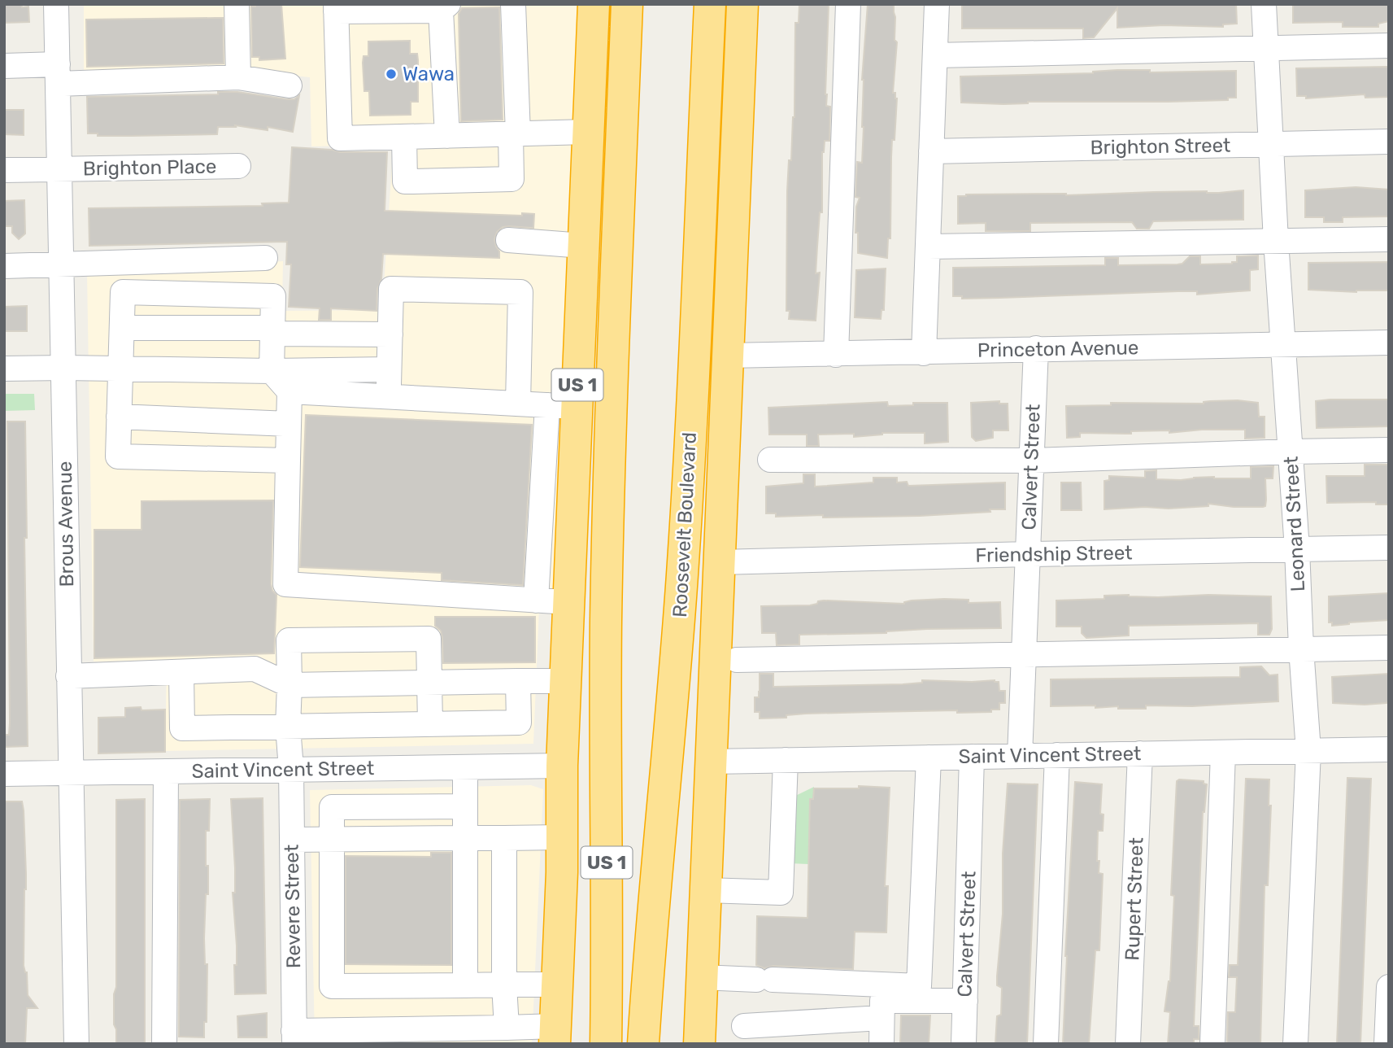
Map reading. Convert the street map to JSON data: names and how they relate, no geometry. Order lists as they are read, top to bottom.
{
  "streets": {
    "highway": ["US 1", "Roosevelt Boulevard"],
    "street": [
      "Brighton Street",
      "Brighton Place",
      "Princeton Avenue",
      "Calvert Street",
      "Brous Avenue",
      "Leonard Street",
      "Friendship Street",
      "Saint Vincent Street",
      "Rupert Street",
      "Revere Street"
    ]
  },
  "crossings": [
    ["Brighton Street", "Leonard Street"],
    ["Brighton Place", "Brous Avenue"],
    ["Princeton Avenue", "Calvert Street"],
    ["Princeton Avenue", "Leonard Street"],
    ["Princeton Avenue", "Roosevelt Boulevard"],
    ["US 1", "Saint Vincent Street"],
    ["Calvert Street", "Friendship Street"],
    ["Calvert Street", "Saint Vincent Street"],
    ["Brous Avenue", "Saint Vincent Street"],
    ["Leonard Street", "Friendship Street"],
    ["Leonard Street", "Saint Vincent Street"],
    ["Roosevelt Boulevard", "Friendship Street"],
    ["Roosevelt Boulevard", "Saint Vincent Street"],
    ["Saint Vincent Street", "Rupert Street"],
    ["Saint Vincent Street", "Revere Street"]
  ],
  "places": ["Wawa"]
}
